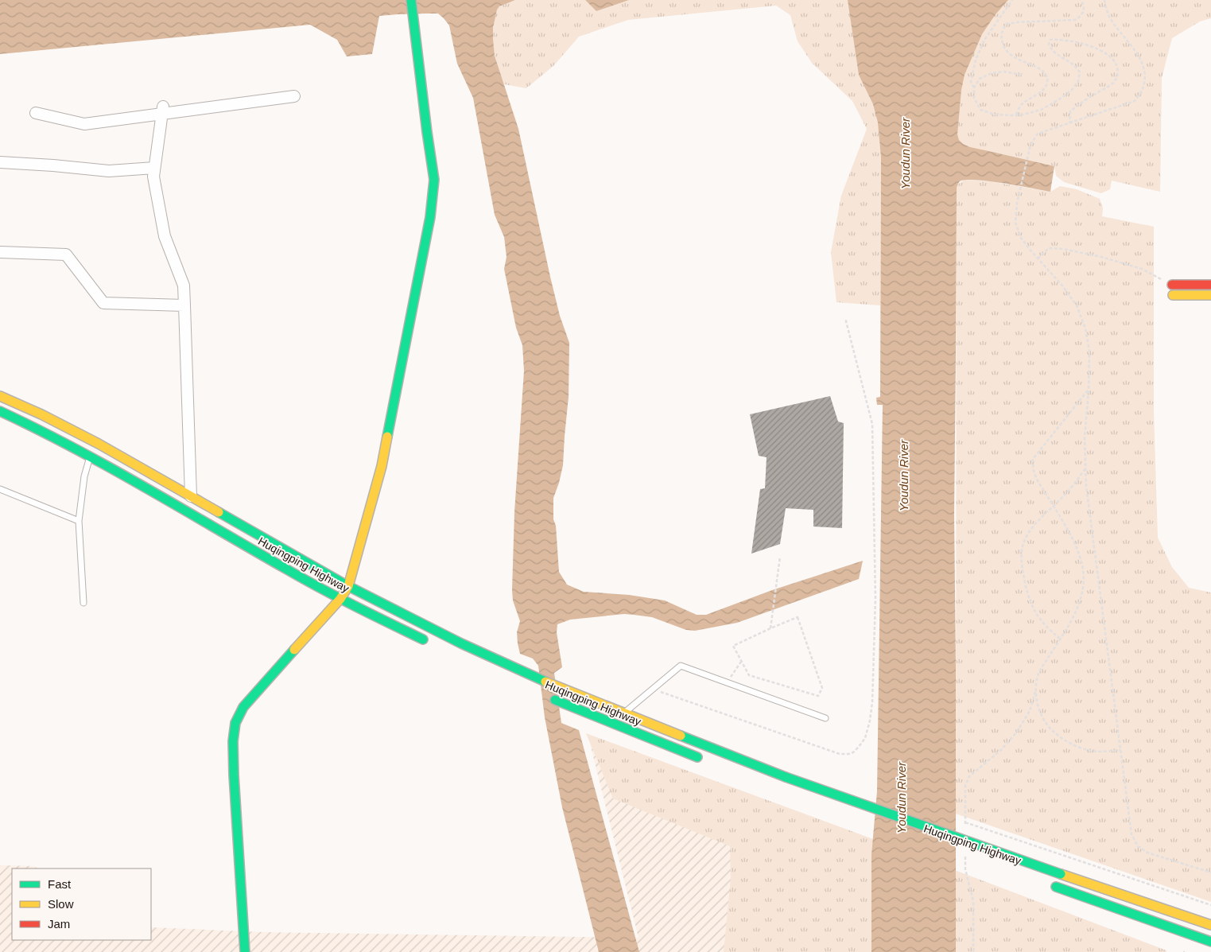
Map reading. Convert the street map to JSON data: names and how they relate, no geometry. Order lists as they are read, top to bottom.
{
  "streets": {
    "main road": ["Huqingping Highway"]
  },
  "water": ["Youdun River"],
  "legend": ["Fast", "Slow", "Jam"]
}
